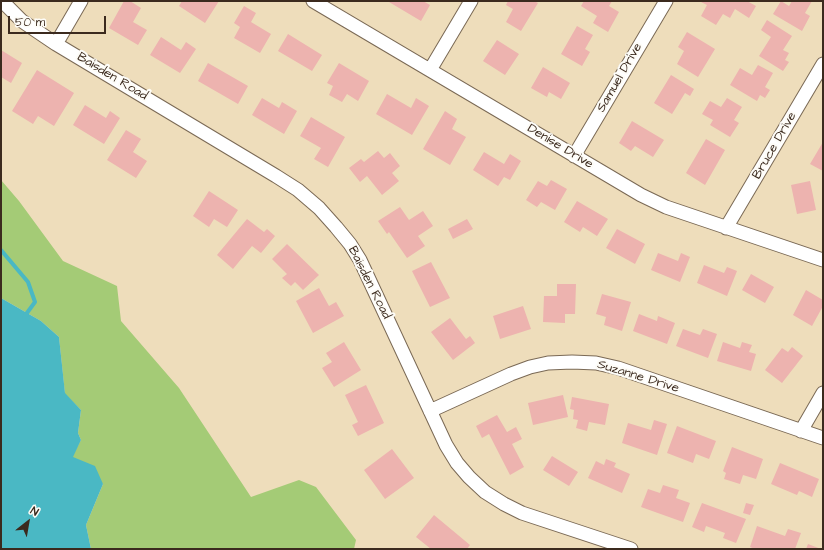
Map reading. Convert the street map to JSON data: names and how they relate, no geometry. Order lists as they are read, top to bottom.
{
  "streets": {
    "street": [
      "Baisden Road",
      "Samuel Drive",
      "Bruce Drive",
      "Denise Drive",
      "Suzanne Drive"
    ]
  },
  "crossings": [
    ["Baisden Road", "Suzanne Drive"],
    ["Samuel Drive", "Denise Drive"],
    ["Bruce Drive", "Denise Drive"]
  ],
  "scale_bar": "50 m",
  "north": "top right"
}
